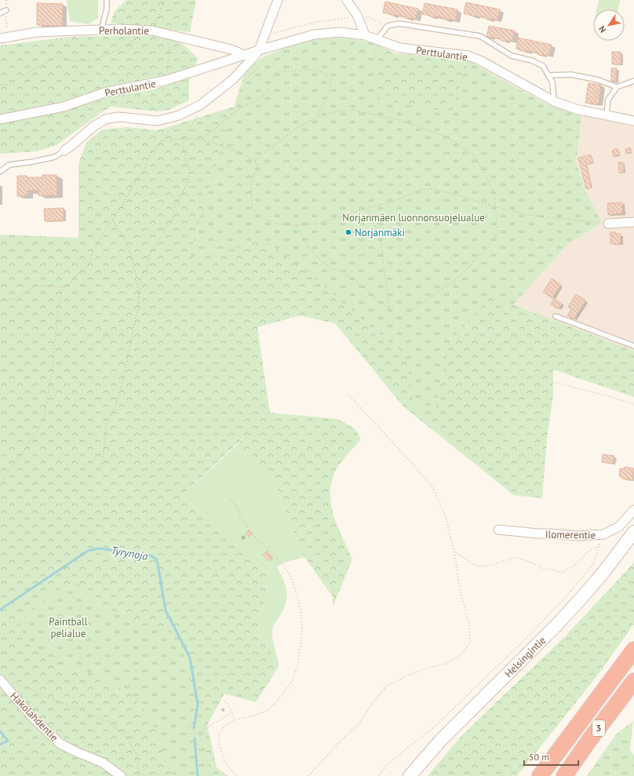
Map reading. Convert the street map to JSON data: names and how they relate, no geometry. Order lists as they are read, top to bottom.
{
  "streets": {
    "highway": ["3"],
    "main road": ["Helsingintie"],
    "street": [
      "Perholantie",
      "Perttulantie",
      "Ilomerentie",
      "Hakolahdentie"
    ]
  },
  "crossings": [
    ["Perholantie", "Perttulantie"]
  ],
  "water": ["Tyrynoja"],
  "parks": ["Norjanmäen luonnonsuojelualue", "Paintball pelialue"],
  "places": ["Norjanmäki"],
  "scale_bar": "50 m",
  "north": "bottom left"
}
